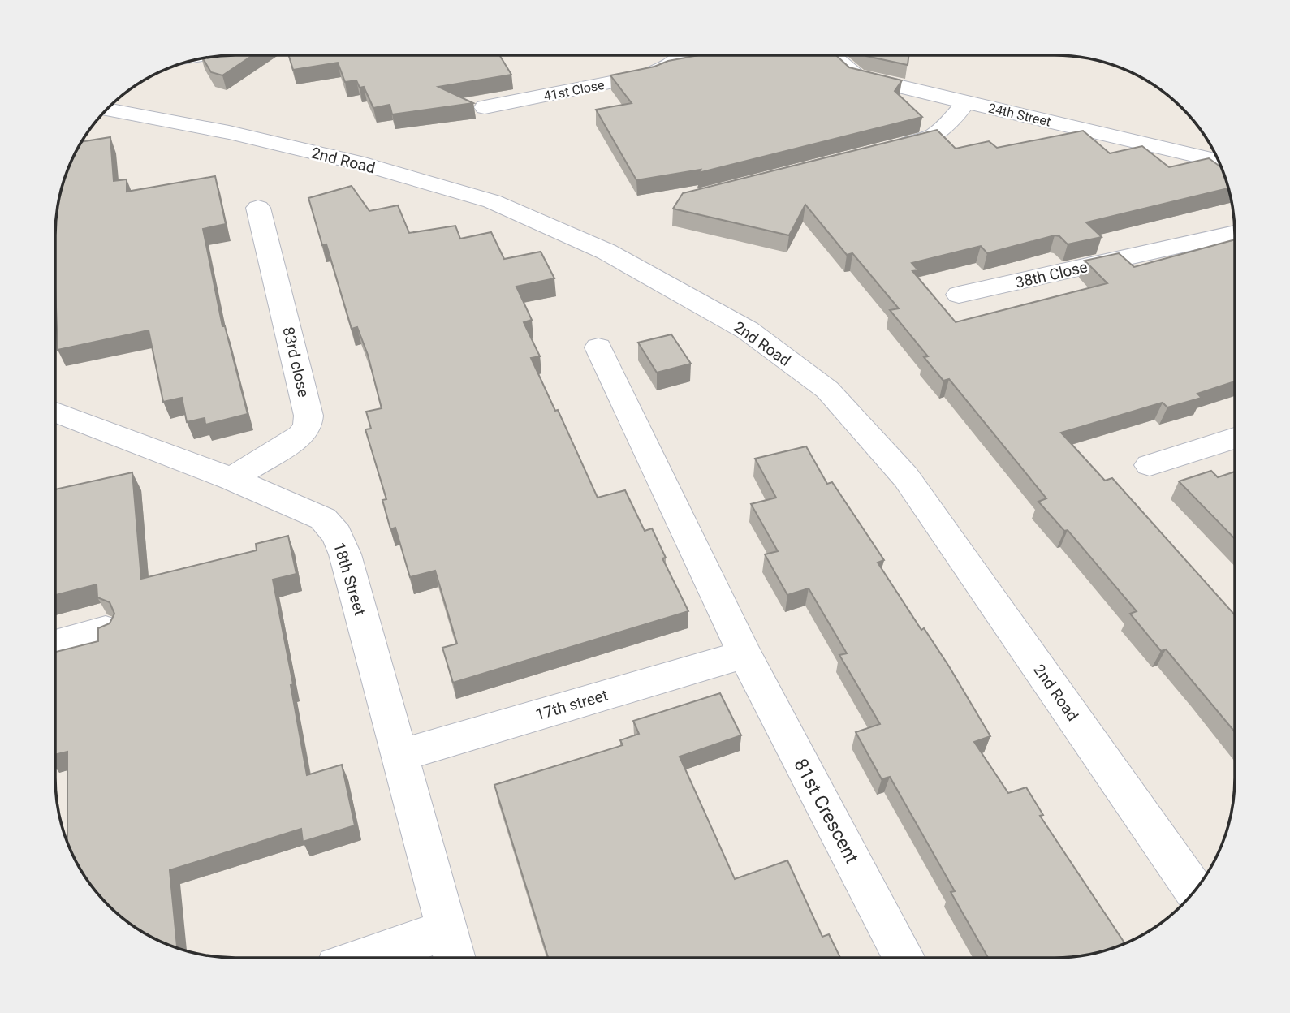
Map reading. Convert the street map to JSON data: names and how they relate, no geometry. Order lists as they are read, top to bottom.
{
  "streets": {
    "street": [
      "41st Close",
      "24th Street",
      "2nd Road",
      "38th Close",
      "83rd close",
      "18th Street",
      "17th street",
      "81st Crescent"
    ]
  },
  "crossings": [
    ["83rd close", "18th Street"],
    ["18th Street", "17th street"],
    ["17th street", "81st Crescent"]
  ]
}
